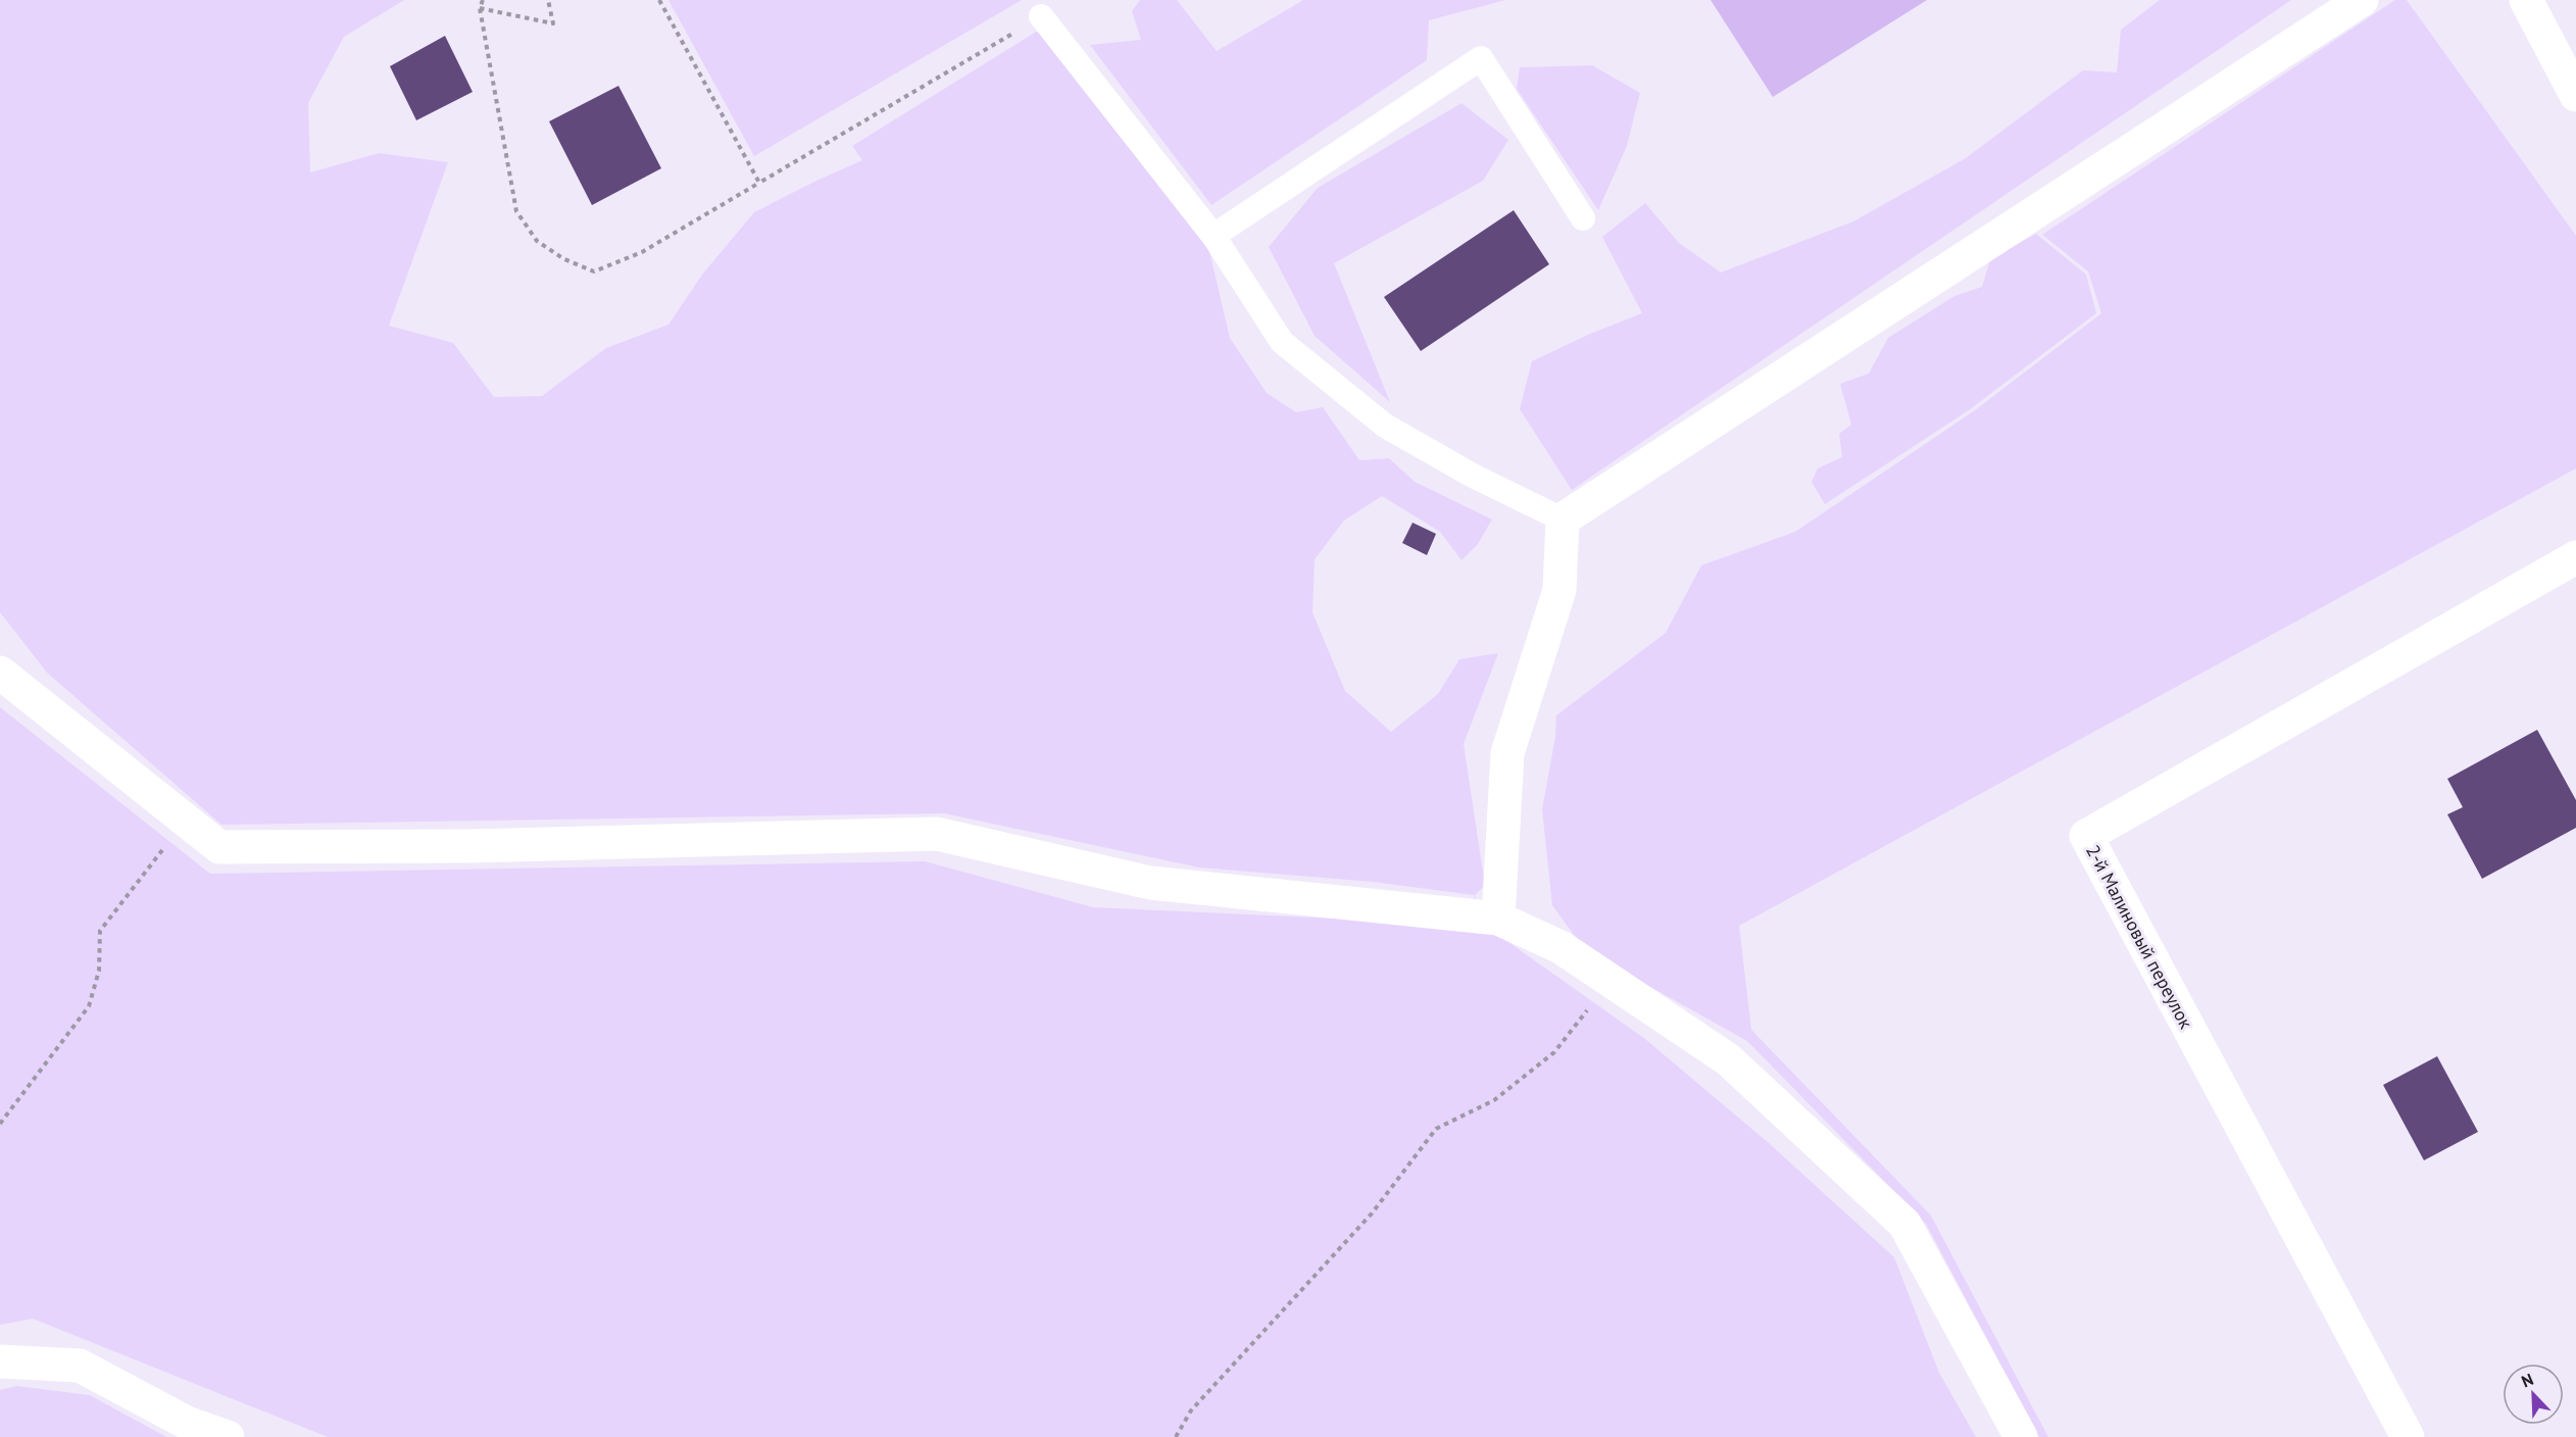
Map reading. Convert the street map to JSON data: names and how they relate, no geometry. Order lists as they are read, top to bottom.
{
  "streets": {
    "street": ["2-й Малиновый переулок"]
  },
  "north": "top left"
}
